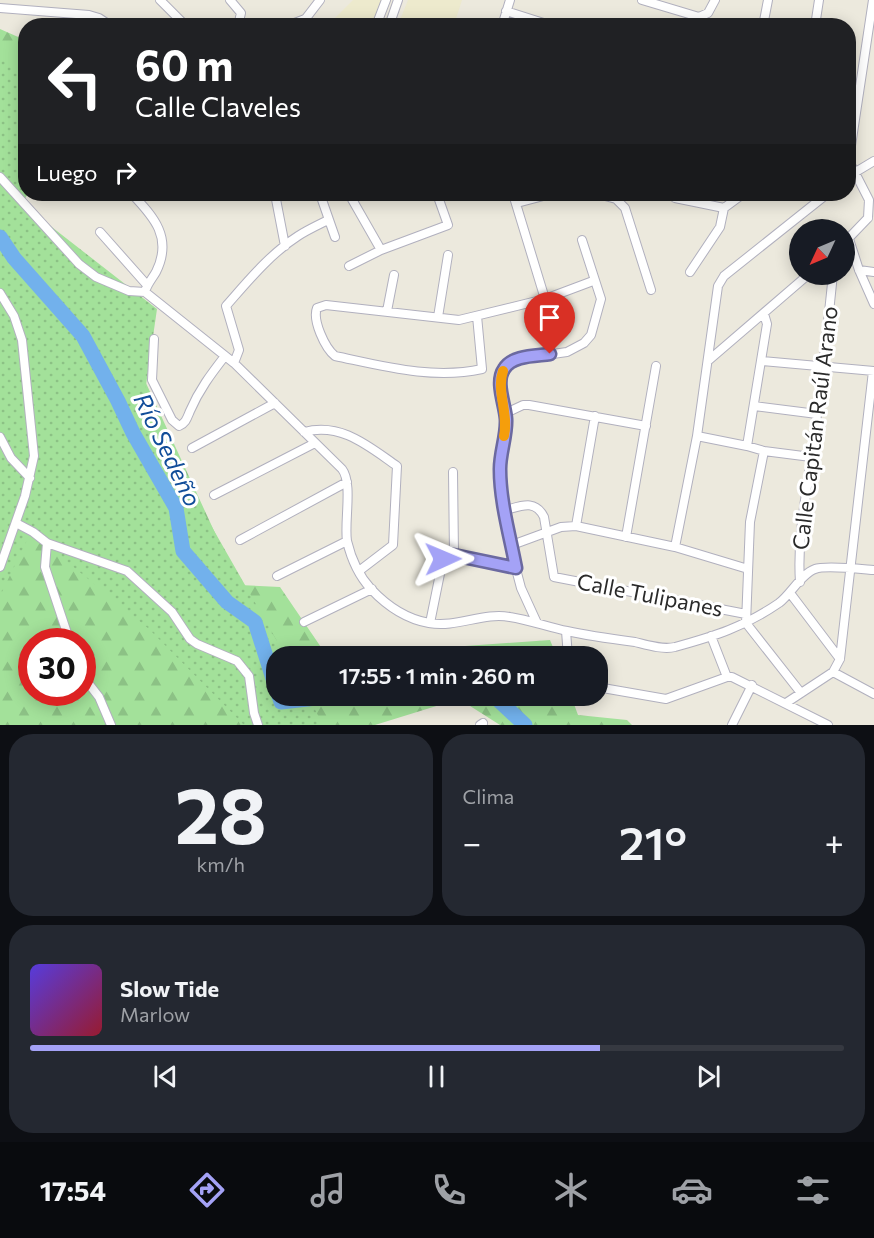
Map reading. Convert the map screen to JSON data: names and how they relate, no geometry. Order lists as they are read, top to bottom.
{
  "streets": {
    "street": ["Calle Capitán Raúl Arano", "Calle Tulipanes"]
  },
  "water": ["Río Sedeño"],
  "north": "bottom left",
  "page": {
    "turn": ["60 m", "Calle Claveles"],
    "then": "Luego",
    "limit": "30",
    "trip": "17:55 · 1 min · 260 m",
    "tile": [
      ["28", "km/h"],
      "Clima"
    ],
    "heat": ["−", "21°", "+"],
    "song": ["Slow Tide", "Marlow"],
    "tabs": "17:54"
  }
}
